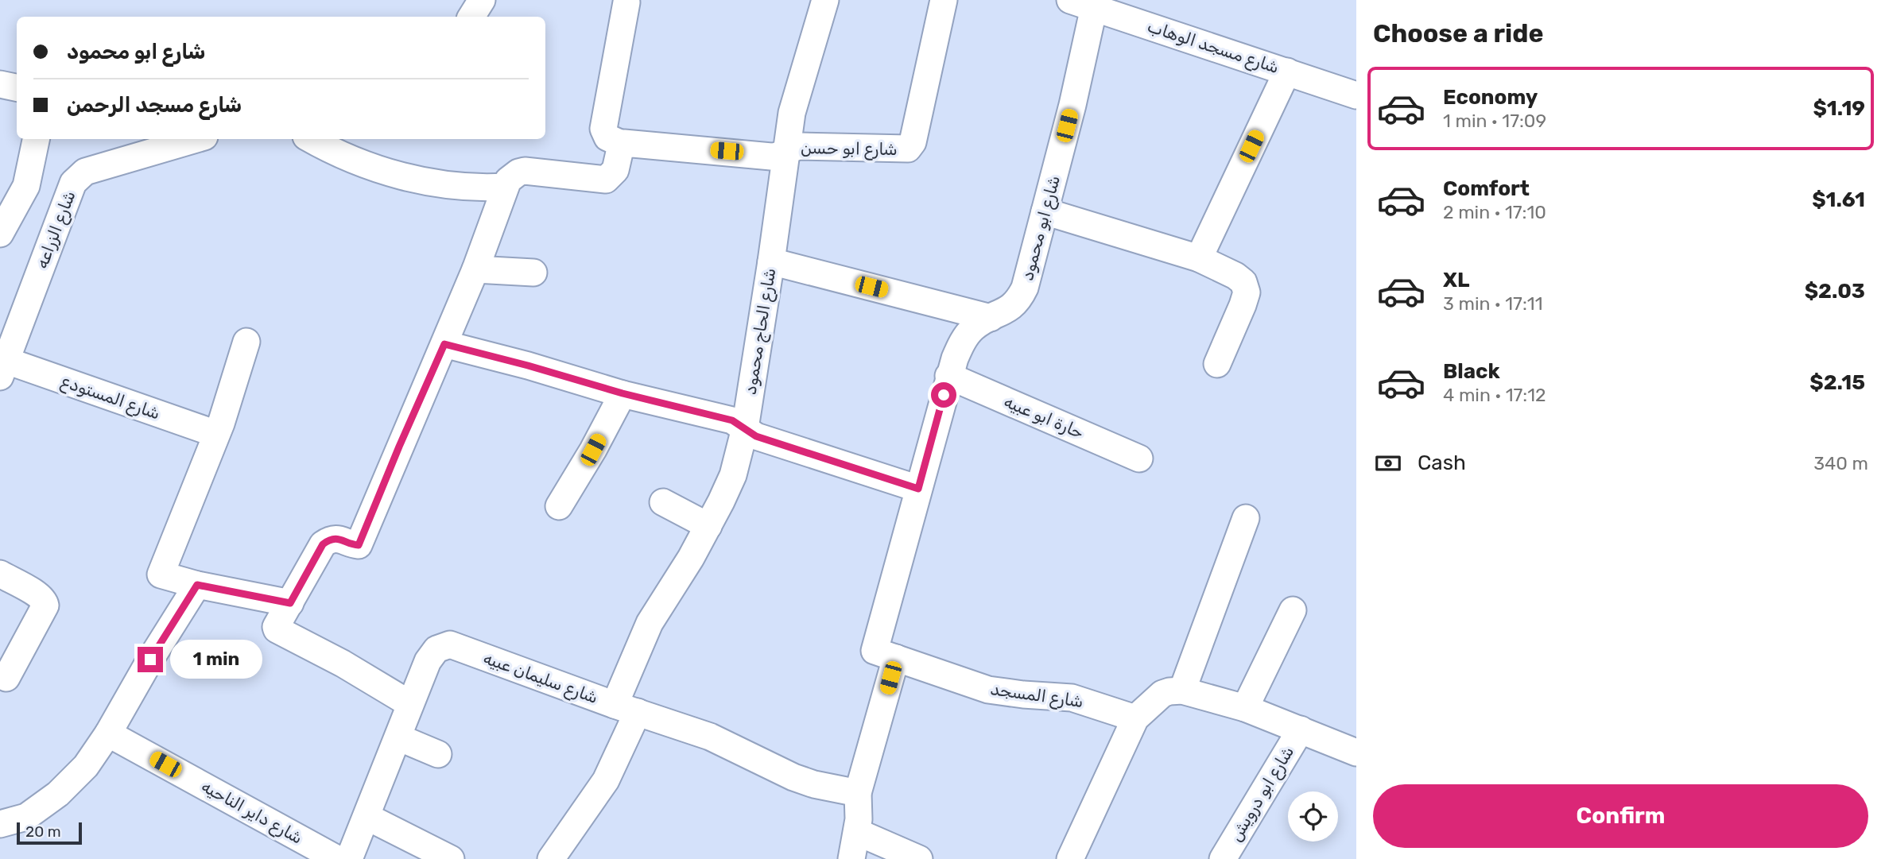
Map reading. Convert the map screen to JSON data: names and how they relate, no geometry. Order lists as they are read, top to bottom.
{
  "streets": {
    "street": [
      "شارع مسجد الوهاب",
      "شارع ابو حسن",
      "شارع ابو محمود",
      "شارع الزراعه",
      "شارع الحاج محمود",
      "شارع المستودع",
      "حارة ابو عبيه",
      "شارع سليمان عبيه",
      "شارع المسجد",
      "شارع ابو درويش",
      "شارع داير الناحيه"
    ]
  },
  "crossings": [
    ["شارع مسجد الوهاب", "شارع ابو محمود"],
    ["شارع ابو حسن", "شارع الحاج محمود"],
    ["شارع ابو محمود", "حارة ابو عبيه"],
    ["شارع ابو محمود", "شارع سليمان عبيه"],
    ["شارع ابو محمود", "شارع المسجد"],
    ["شارع الزراعه", "شارع المستودع"],
    ["شارع الحاج محمود", "شارع سليمان عبيه"]
  ],
  "scale_bar": "20 m",
  "page": {
    "heading": "Choose a ride",
    "banner": ["شارع ابو محمود", "شارع مسجد الرحمن"],
    "list": [
      {
        "name": "Economy",
        "note": "1 min · 17:09",
        "value": "$1.19"
      },
      {
        "name": "Comfort",
        "note": "2 min · 17:10",
        "value": "$1.61"
      },
      {
        "name": "XL",
        "note": "3 min · 17:11",
        "value": "$2.03"
      },
      {
        "name": "Black",
        "note": "4 min · 17:12",
        "value": "$2.15"
      }
    ],
    "pay": ["Cash", "340 m"],
    "bubble": "1 min",
    "buttons": "Confirm",
    "scale": "20 m"
  }
}
